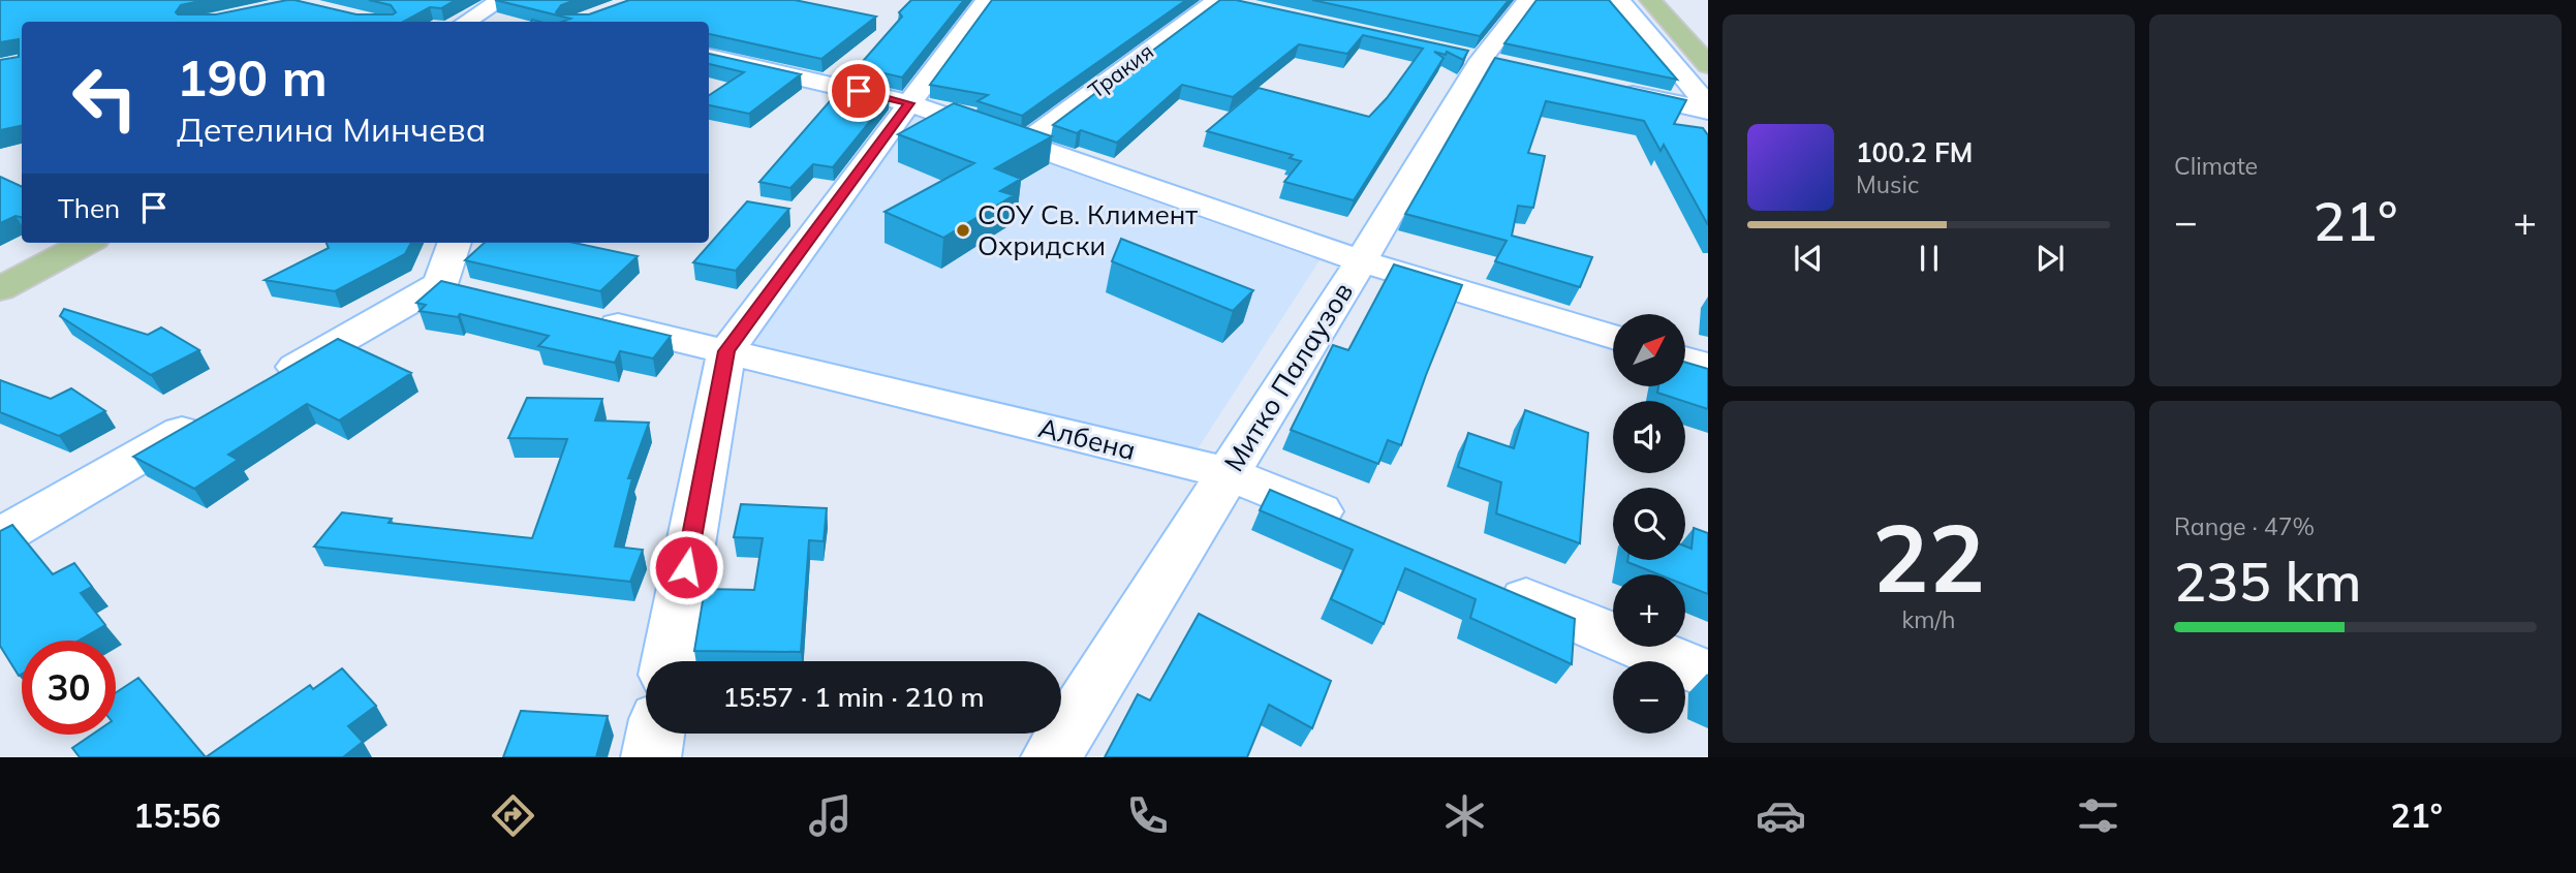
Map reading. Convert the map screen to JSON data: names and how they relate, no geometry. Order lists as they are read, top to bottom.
{
  "streets": {
    "street": ["Тракия", "Митко Палаузов", "Албена"]
  },
  "crossings": [
    ["Митко Палаузов", "Албена"]
  ],
  "places": ["СОУ Св. Климент Охридски"],
  "north": "top right",
  "page": {
    "tile": [
      "Climate",
      ["22", "km/h"],
      ["Range · 47%", "235 km"]
    ],
    "turn": ["190 m", "Детелина Минчева"],
    "song": ["100.2 FM", "Music"],
    "then": "Then",
    "heat": ["−", "21°", "+"],
    "map_buttons": ["+", "−"],
    "limit": "30",
    "trip": "15:57 · 1 min · 210 m",
    "tabs": ["15:56", "21°"]
  }
}
